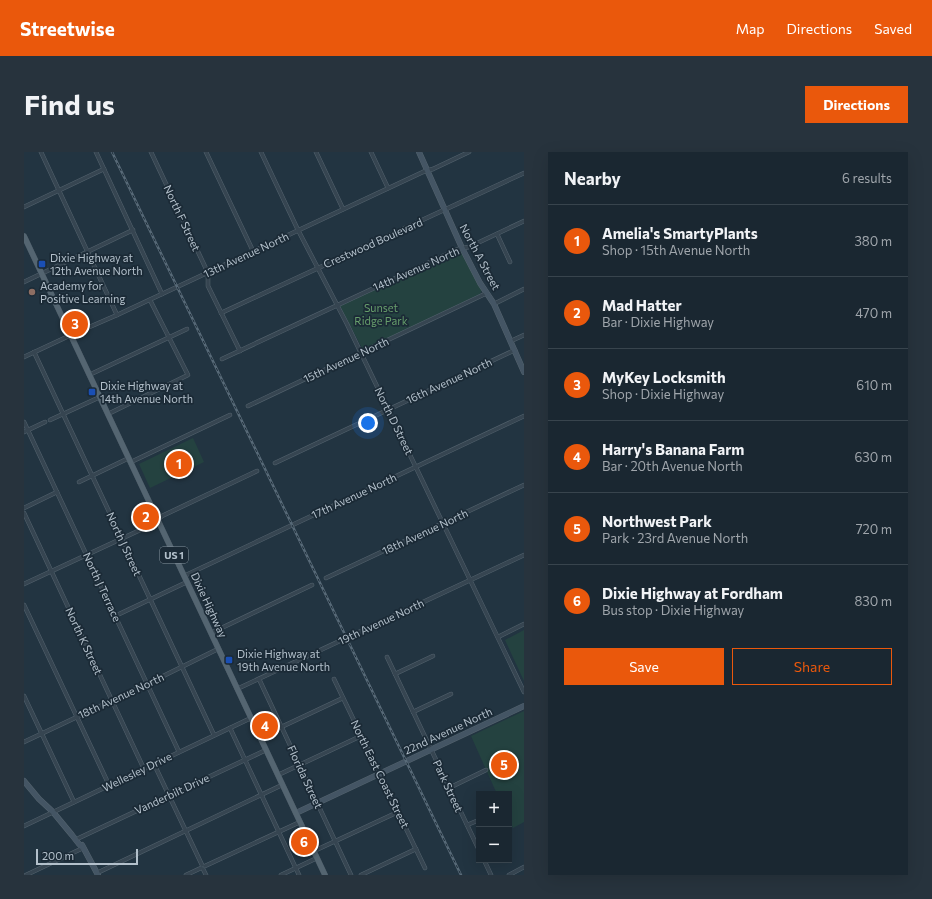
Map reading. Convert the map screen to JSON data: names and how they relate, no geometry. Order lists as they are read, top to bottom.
{
  "streets": {
    "main road": ["US 1", "Dixie Highway"],
    "street": [
      "North F Street",
      "Crestwood Boulevard",
      "13th Avenue North",
      "North A Street",
      "14th Avenue North",
      "15th Avenue North",
      "16th Avenue North",
      "North D Street",
      "17th Avenue North",
      "18th Avenue North",
      "North J Street",
      "North J Terrace",
      "19th Avenue North",
      "North K Street",
      "22nd Avenue North",
      "Wellesley Drive",
      "North East Coast Street",
      "Florida Street",
      "Park Street",
      "Vanderbilt Drive"
    ]
  },
  "crossings": [
    ["North F Street", "Crestwood Boulevard"],
    ["North F Street", "13th Avenue North"],
    ["North F Street", "14th Avenue North"],
    ["Crestwood Boulevard", "North A Street"],
    ["Crestwood Boulevard", "North D Street"],
    ["13th Avenue North", "North A Street"],
    ["13th Avenue North", "North D Street"],
    ["13th Avenue North", "North J Street"],
    ["13th Avenue North", "Dixie Highway"],
    ["North A Street", "14th Avenue North"],
    ["North A Street", "15th Avenue North"],
    ["North A Street", "16th Avenue North"],
    ["14th Avenue North", "North D Street"],
    ["15th Avenue North", "North D Street"],
    ["16th Avenue North", "North D Street"],
    ["North D Street", "17th Avenue North"],
    ["North D Street", "18th Avenue North"],
    ["North D Street", "19th Avenue North"],
    ["17th Avenue North", "Dixie Highway"],
    ["18th Avenue North", "North J Street"],
    ["18th Avenue North", "North J Terrace"],
    ["18th Avenue North", "Dixie Highway"],
    ["18th Avenue North", "North K Street"],
    ["North J Street", "Wellesley Drive"],
    ["North J Terrace", "Wellesley Drive"],
    ["Dixie Highway", "19th Avenue North"],
    ["Dixie Highway", "22nd Avenue North"],
    ["Dixie Highway", "Wellesley Drive"],
    ["Dixie Highway", "Vanderbilt Drive"],
    ["19th Avenue North", "Florida Street"],
    ["North K Street", "Wellesley Drive"],
    ["22nd Avenue North", "North East Coast Street"],
    ["22nd Avenue North", "Florida Street"],
    ["22nd Avenue North", "Park Street"]
  ],
  "parks": ["Sunset Ridge Park"],
  "places": {
    "transit": ["Dixie Highway at 12th Avenue North", "Dixie Highway at 14th Avenue North", "Dixie Highway at 19th Avenue North"],
    "other": ["Academy for Positive Learning"]
  },
  "scale_bar": "200 m",
  "page": {
    "header": "Streetwise",
    "nav": ["Map", "Directions", "Saved"],
    "buttons": [
      "Directions",
      ["Save", "Share"]
    ],
    "title": "Find us",
    "heading": ["Nearby", "6 results"],
    "list": [
      {
        "mark": "1",
        "name": "Amelia's SmartyPlants",
        "note": "Shop · 15th Avenue North",
        "value": "380 m"
      },
      {
        "mark": "2",
        "name": "Mad Hatter",
        "note": "Bar · Dixie Highway",
        "value": "470 m"
      },
      {
        "mark": "3",
        "name": "MyKey Locksmith",
        "note": "Shop · Dixie Highway",
        "value": "610 m"
      },
      {
        "mark": "4",
        "name": "Harry's Banana Farm",
        "note": "Bar · 20th Avenue North",
        "value": "630 m"
      },
      {
        "mark": "5",
        "name": "Northwest Park",
        "note": "Park · 23rd Avenue North",
        "value": "720 m"
      },
      {
        "mark": "6",
        "name": "Dixie Highway at Fordham",
        "note": "Bus stop · Dixie Highway",
        "value": "830 m"
      }
    ],
    "pins": [
      "3",
      "1",
      "2",
      "4",
      "5",
      "6"
    ],
    "map_buttons": ["+", "−"],
    "scale": "200 m"
  }
}
